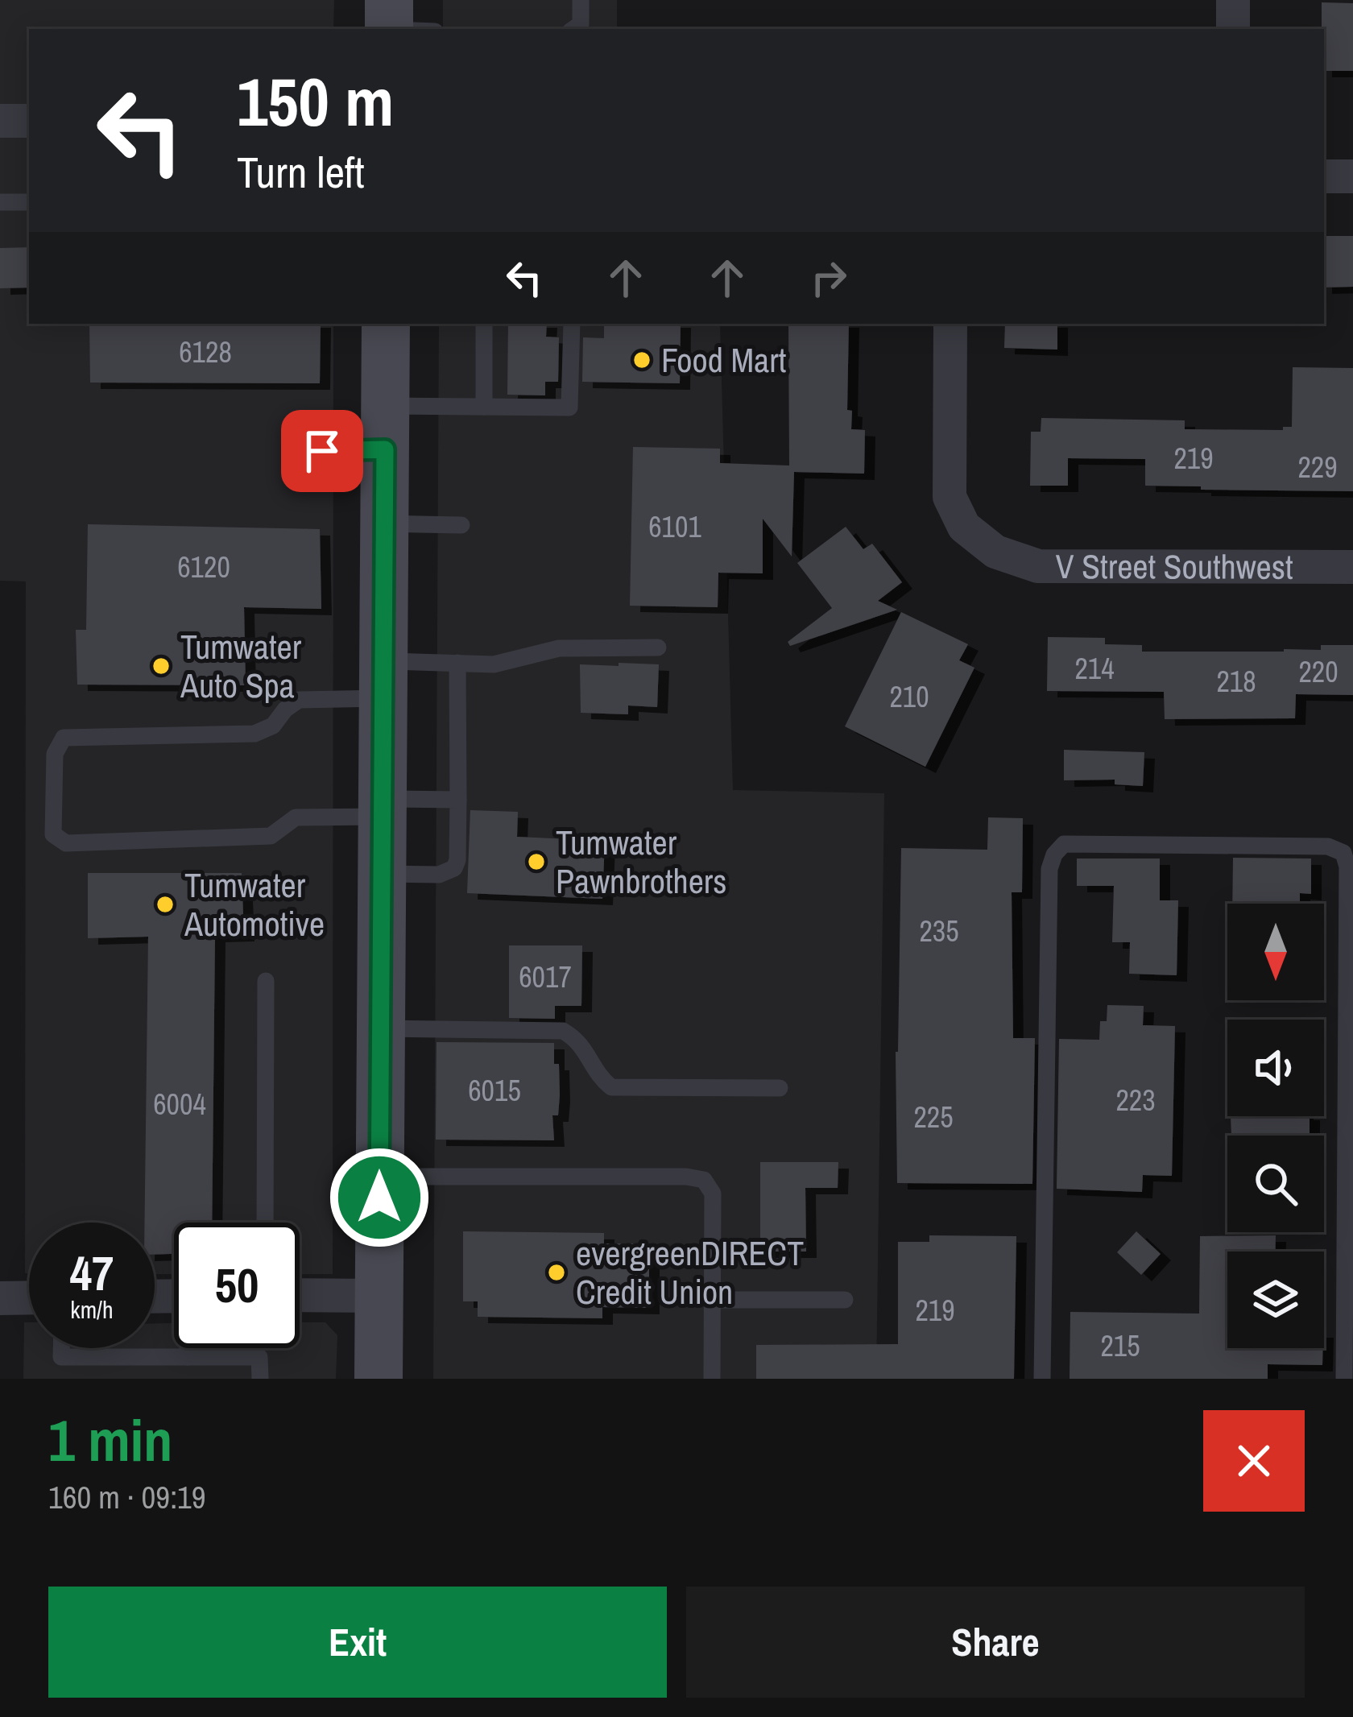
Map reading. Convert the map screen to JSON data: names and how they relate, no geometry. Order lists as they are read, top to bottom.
{
  "streets": {
    "street": ["V Street Southwest"]
  },
  "places": [
    "Food Mart",
    "Tumwater Auto Spa",
    "Tumwater Pawnbrothers",
    "Tumwater Automotive",
    "evergreenDIRECT Credit Union"
  ],
  "house_numbers": [
    "6128",
    "219",
    "229",
    "6101",
    "6120",
    "214",
    "220",
    "218",
    "210",
    "235",
    "6017",
    "6015",
    "223",
    "6004",
    "225",
    "219",
    "215"
  ],
  "north": "bottom",
  "page": {
    "turn": ["150 m", "Turn left"],
    "speed": "47 km/h",
    "limit": "50",
    "heading": ["1 min", "160 m · 09:19"],
    "buttons": ["Exit", "Share"]
  }
}
